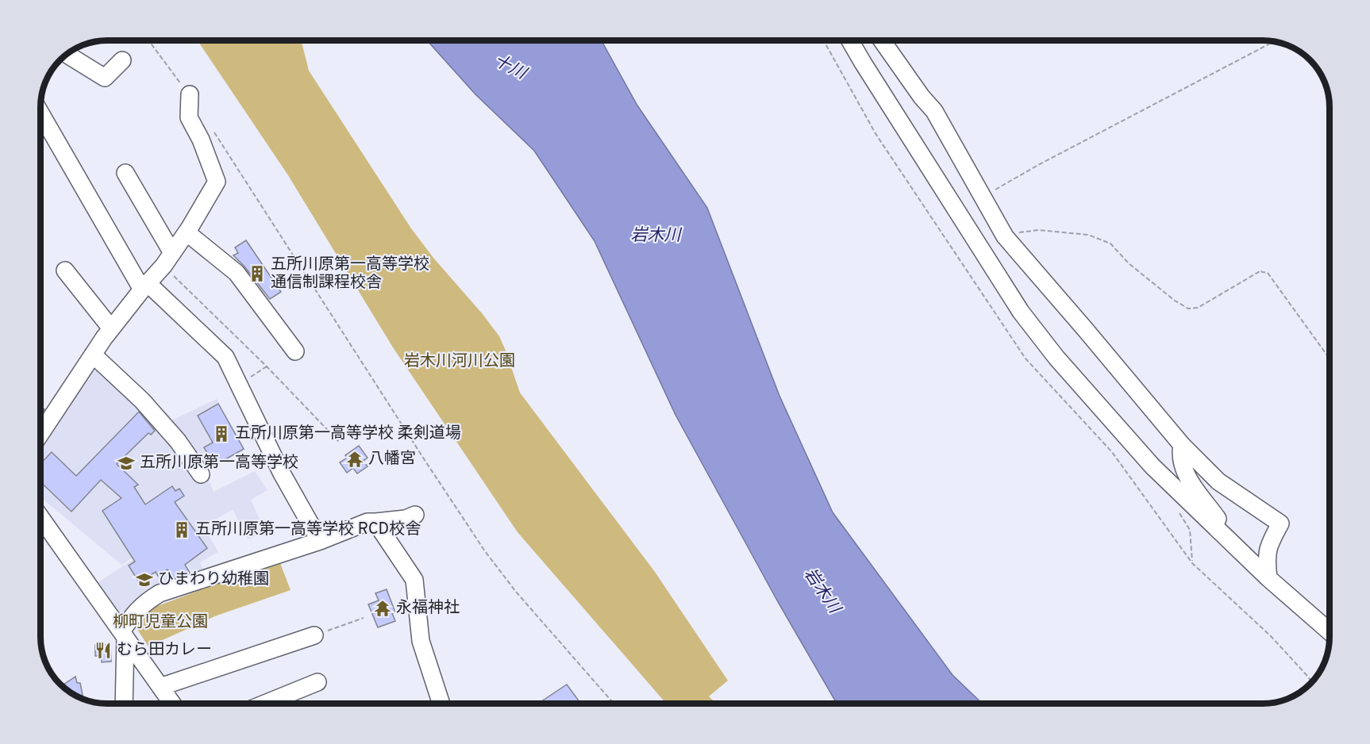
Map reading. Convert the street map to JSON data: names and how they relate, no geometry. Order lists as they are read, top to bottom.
{
  "water": ["十川", "岩木川"],
  "parks": ["岩木川河川公園", "柳町児童公園"],
  "places": {
    "building": ["五所川原第一高等学校 通信制課程校舎", "五所川原第一高等学校 柔剣道場", "五所川原第一高等学校 RCD校舎"],
    "temple": ["八幡宮", "永福神社"],
    "school or university": ["五所川原第一高等学校", "ひまわり幼稚園"],
    "restaurant": ["むら田カレー"]
  }
}
